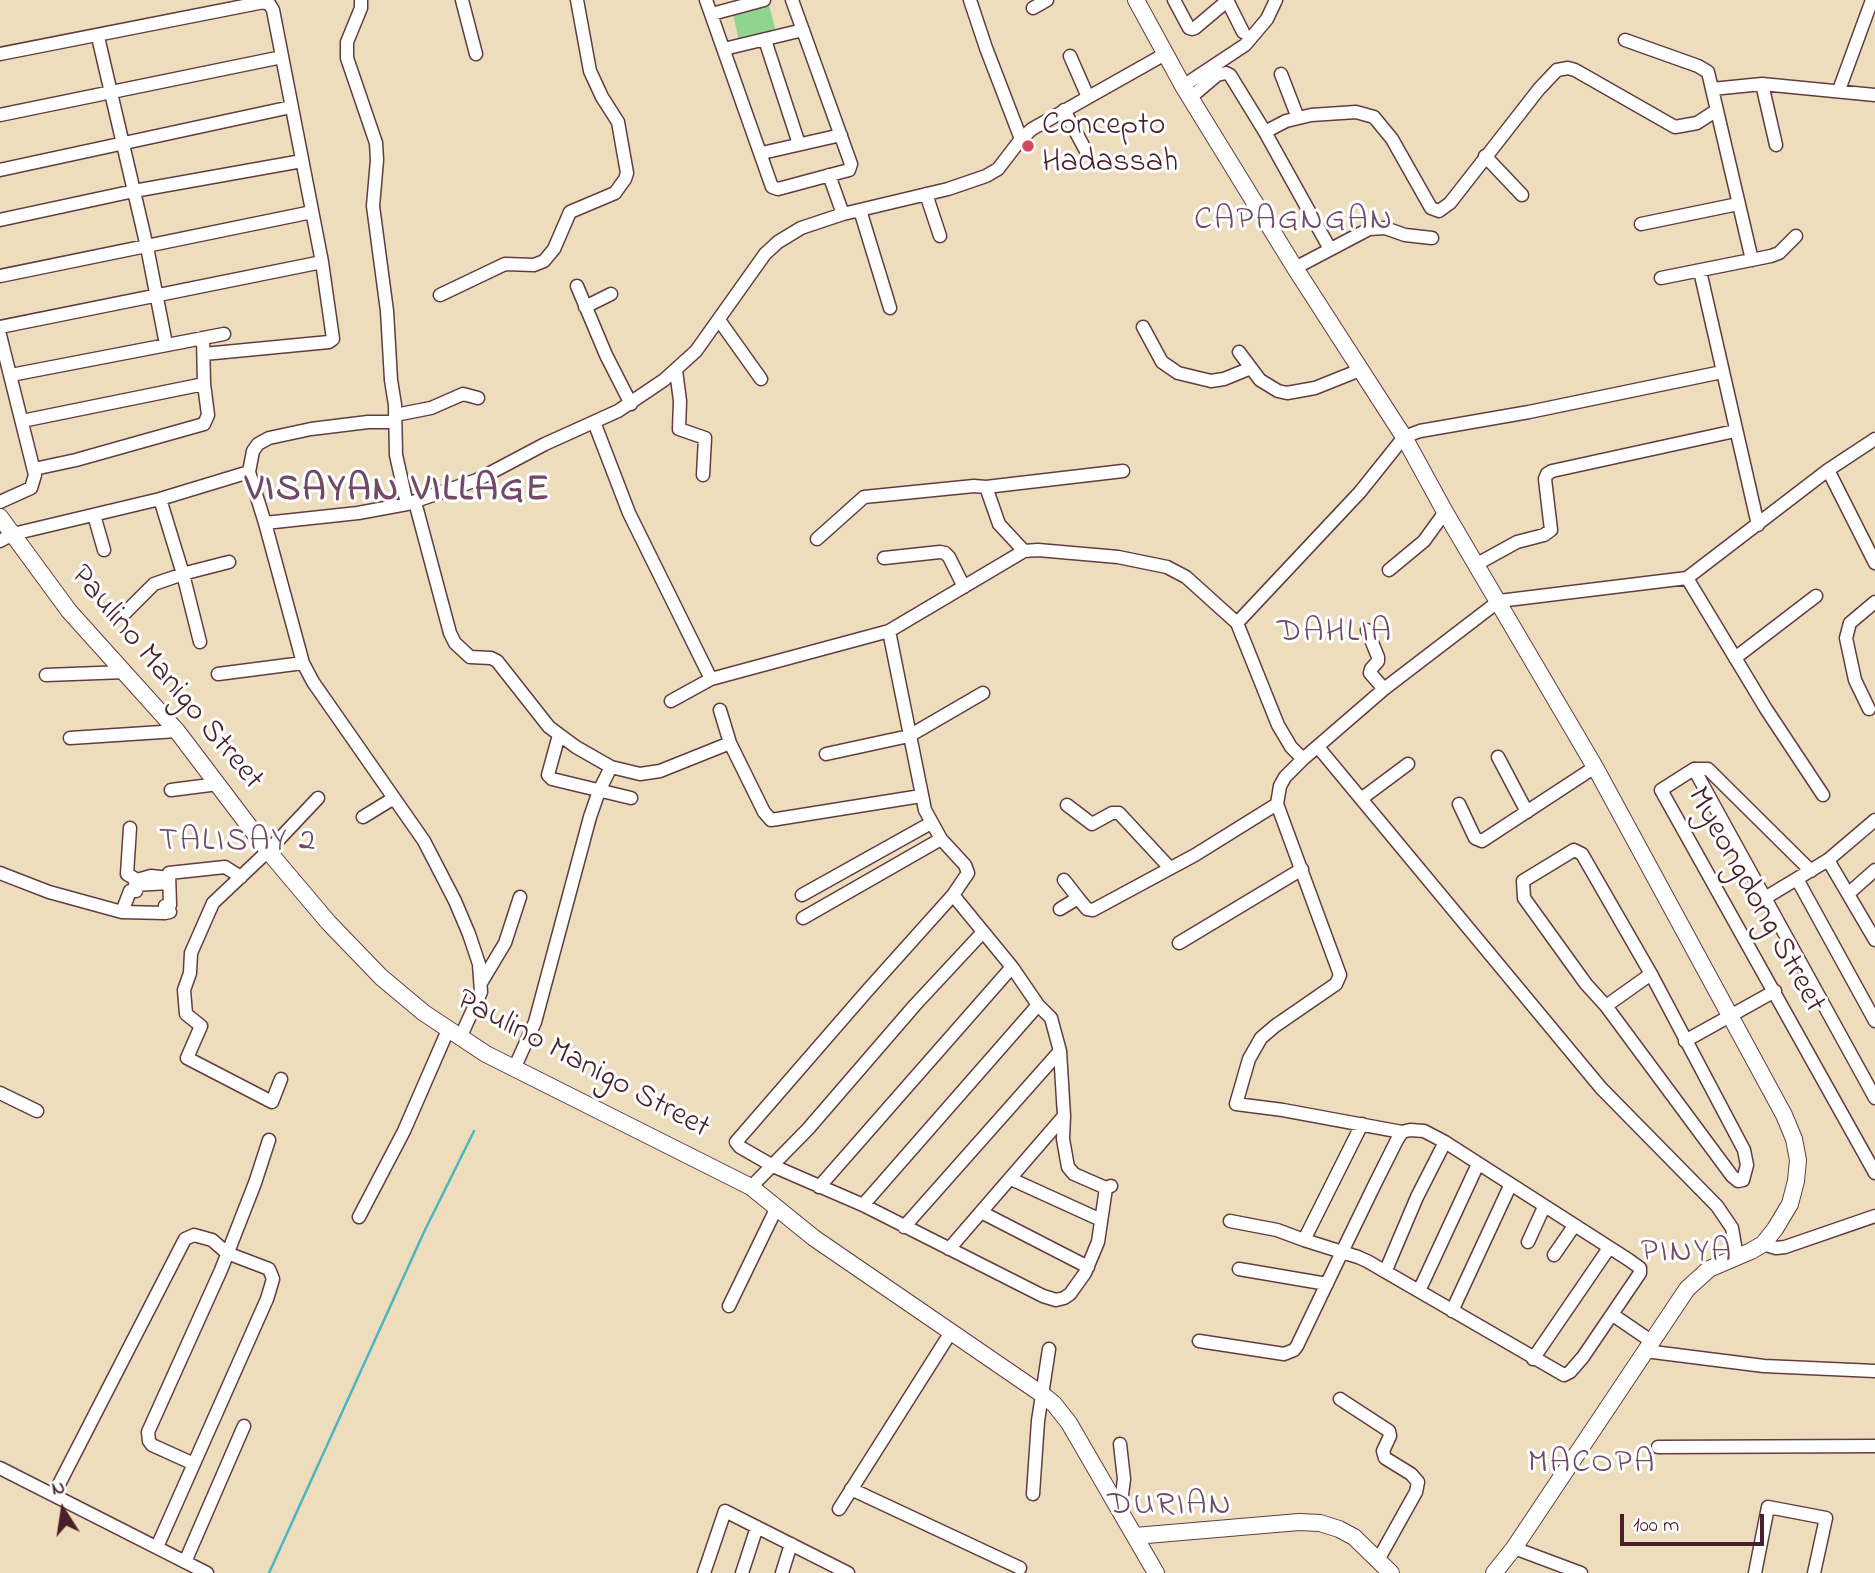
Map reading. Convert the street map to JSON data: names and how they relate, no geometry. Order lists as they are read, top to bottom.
{
  "streets": {
    "street": ["Paulino Manigo Street", "Myeongdong Street"]
  },
  "districts": [
    "CAPAGNGAN",
    "VISAYAN VILLAGE",
    "DAHLIA",
    "TALISAY 2",
    "PINYA",
    "MACOPA",
    "DURIAN"
  ],
  "places": ["Concepto Hadassah"],
  "scale_bar": "100 m",
  "north": "top"
}
